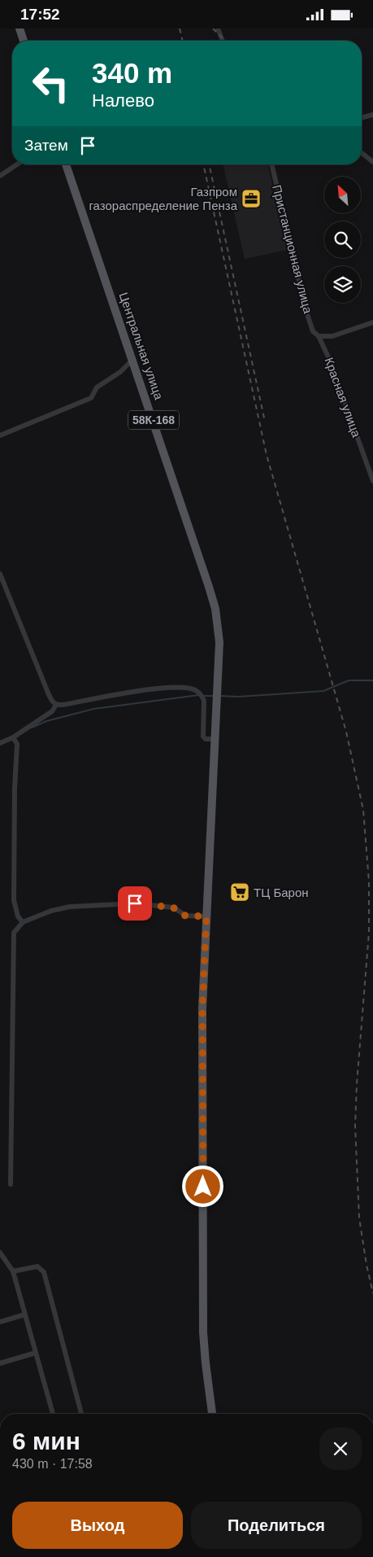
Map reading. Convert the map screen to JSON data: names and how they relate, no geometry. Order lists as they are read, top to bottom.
{
  "streets": {
    "main road": ["Центральная улица", "58К-168"],
    "street": ["Пристанционная улица", "Красная улица"]
  },
  "crossings": [
    ["Пристанционная улица", "Красная улица"],
    ["Центральная улица", "58К-168"]
  ],
  "places": {
    "office": ["Газпром газораспределение Пенза"],
    "supermarket": ["ТЦ Барон"]
  },
  "north": "top left",
  "page": {
    "status": "17:52",
    "turn": ["340 m", "Налево"],
    "then": "Затем",
    "heading": ["6 мин", "430 m · 17:58"],
    "buttons": ["Выход", "Поделиться"]
  }
}
